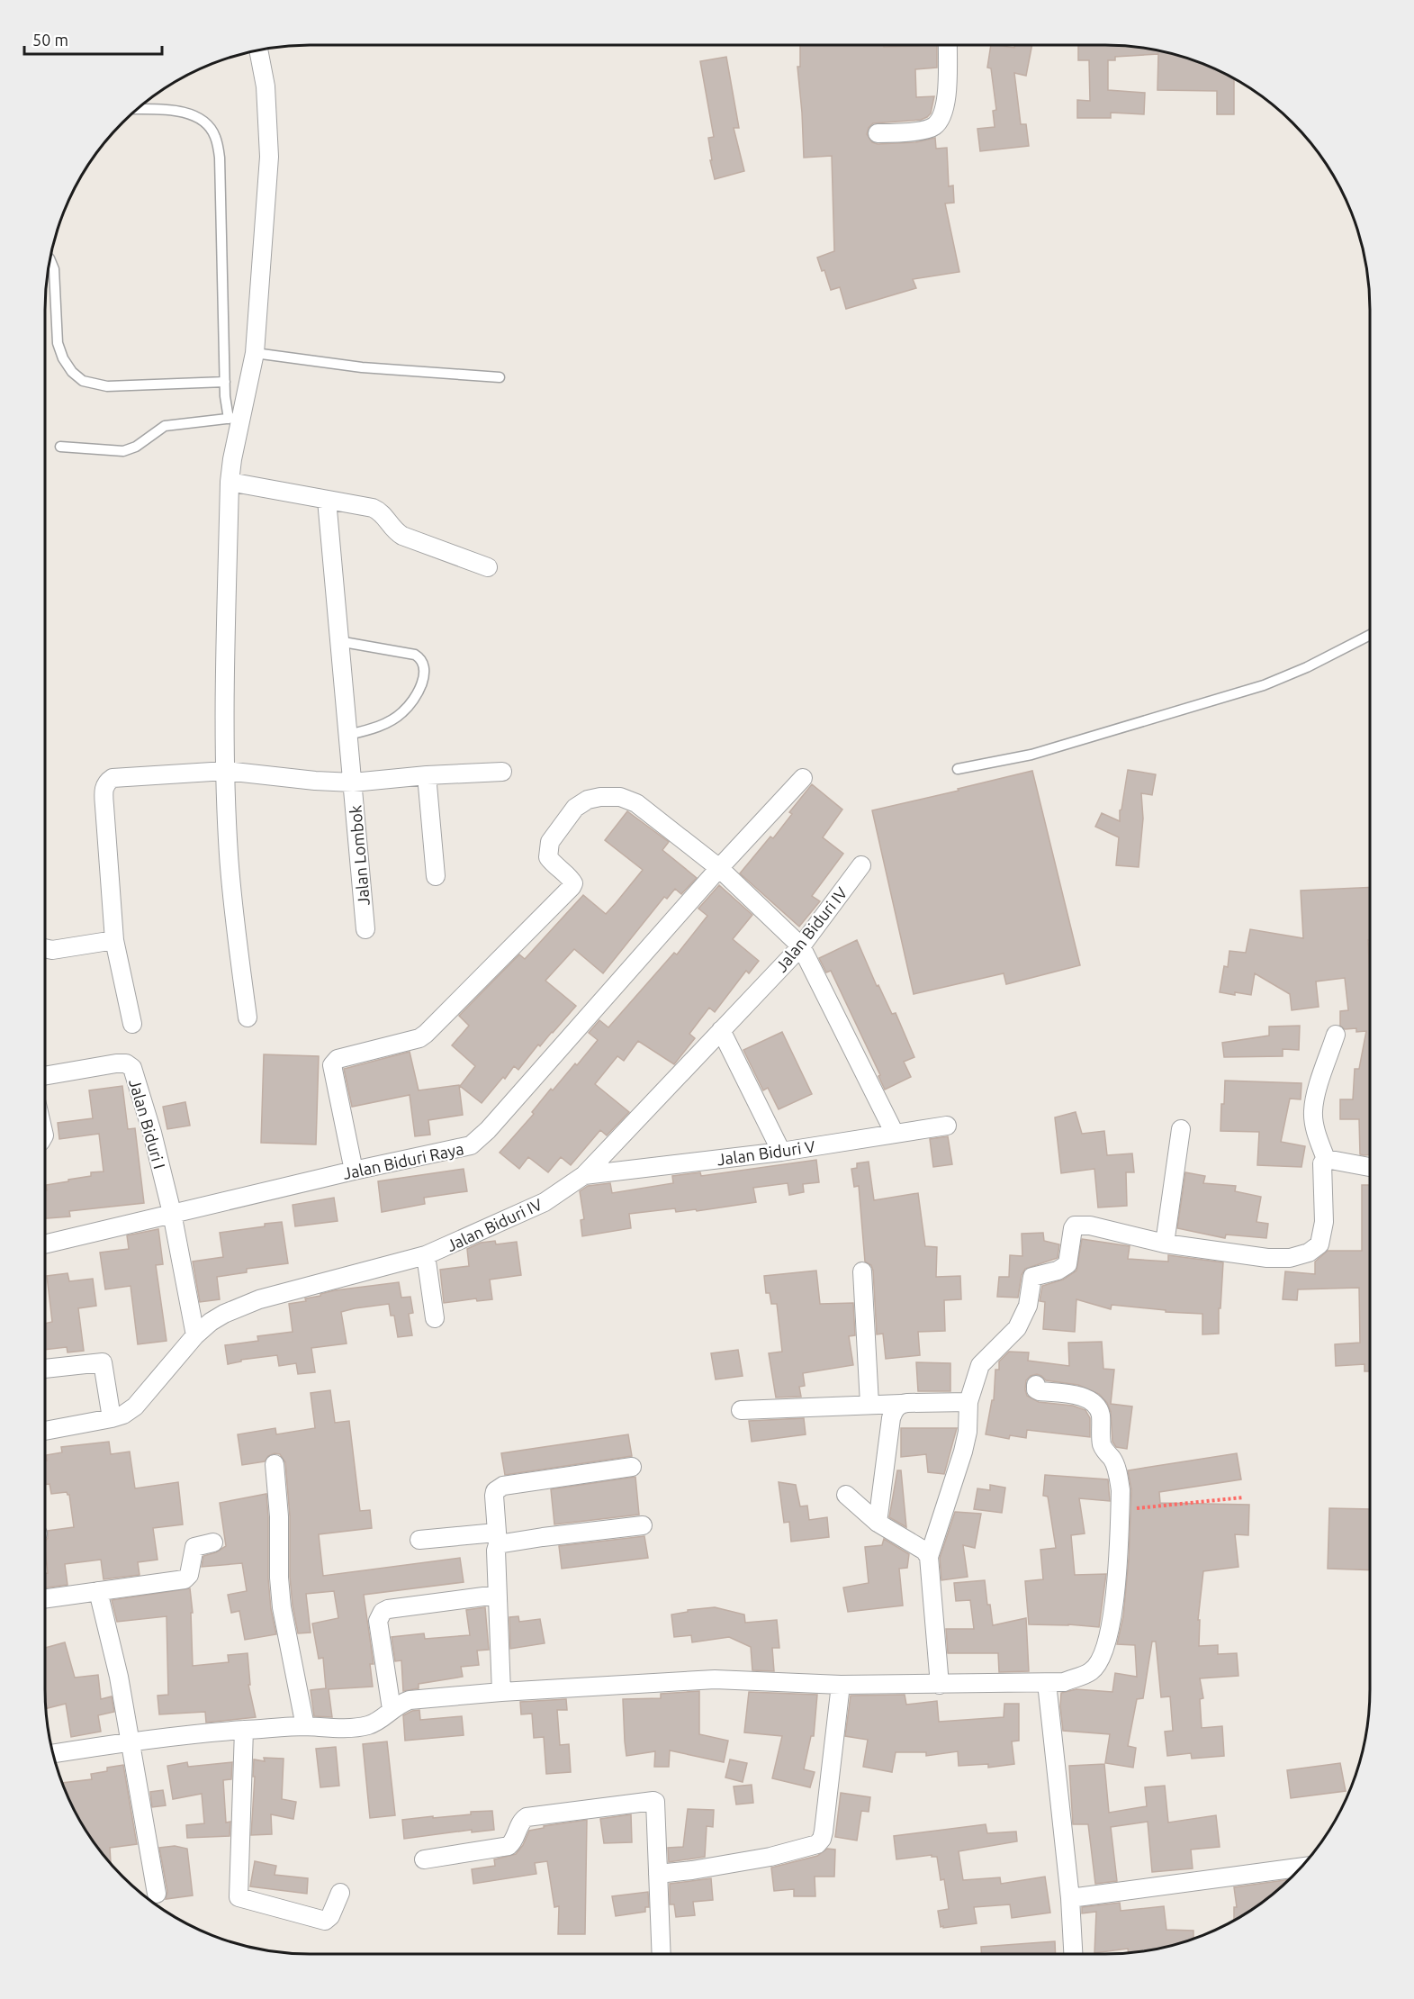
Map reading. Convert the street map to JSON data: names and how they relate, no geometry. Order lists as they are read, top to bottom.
{
  "streets": {
    "street": [
      "Jalan Lombok",
      "Jalan Biduri IV",
      "Jalan Biduri I",
      "Jalan Biduri V",
      "Jalan Biduri Raya"
    ]
  },
  "crossings": [
    ["Jalan Biduri IV", "Jalan Biduri V"],
    ["Jalan Biduri I", "Jalan Biduri Raya"]
  ],
  "scale_bar": "50 m"
}
